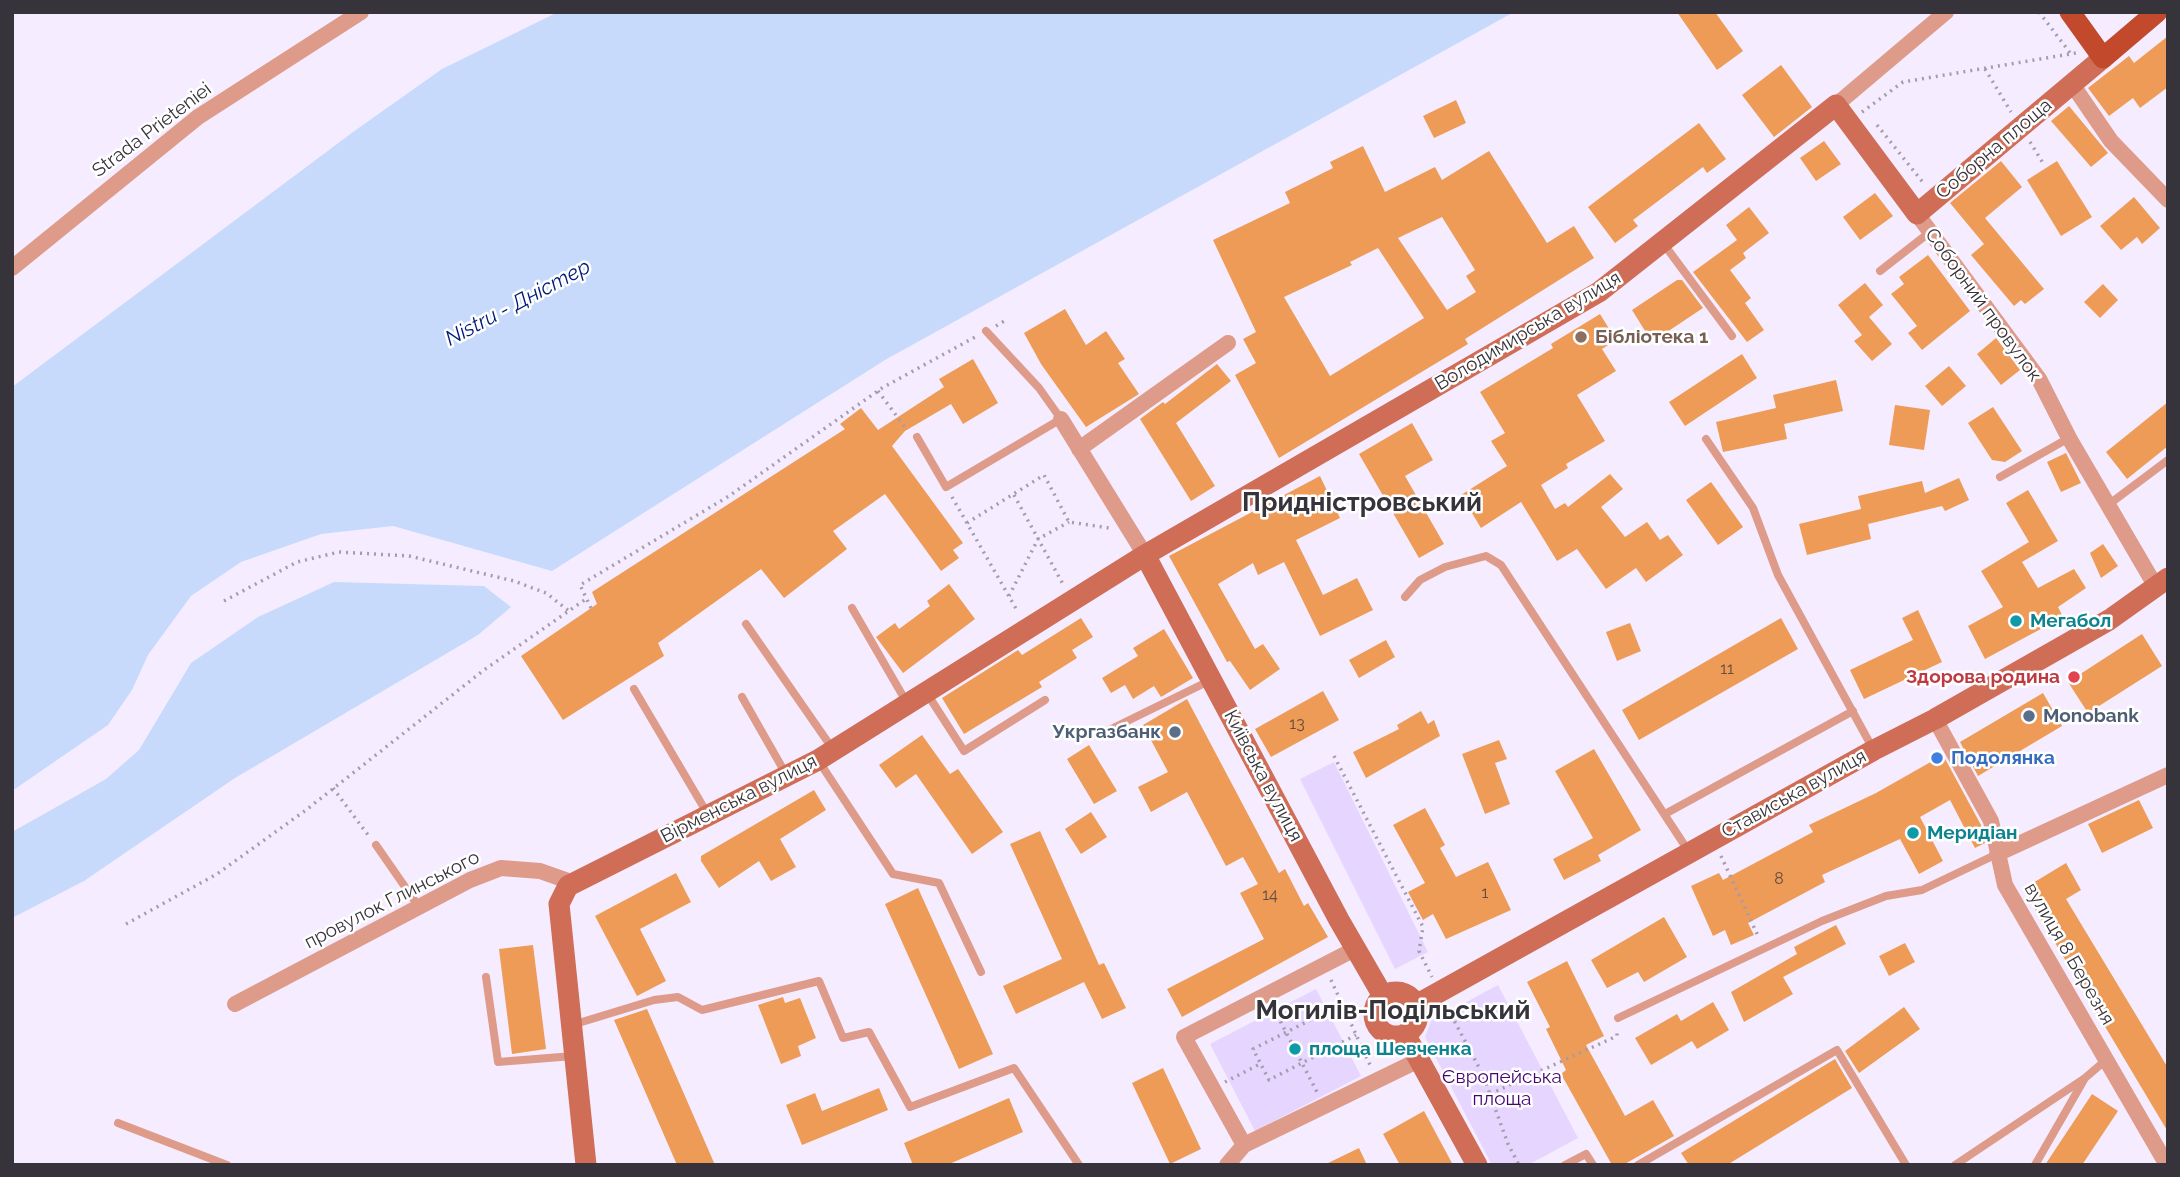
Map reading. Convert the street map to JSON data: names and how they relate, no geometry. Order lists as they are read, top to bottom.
{
  "streets": {
    "main road": [
      "Соборна площа",
      "Соборний провулок",
      "Володимирська вулиця",
      "Київська вулиця",
      "Стависька вулиця",
      "Вірменська вулиця"
    ],
    "street": ["Strada Prieteniei", "провулок Глинського", "вулиця 8 Березня"]
  },
  "crossings": [
    ["Соборна площа", "Соборний провулок"],
    ["Соборний провулок", "Володимирська вулиця"],
    ["Соборний провулок", "Стависька вулиця"],
    ["Володимирська вулиця", "Київська вулиця"],
    ["Володимирська вулиця", "Вірменська вулиця"],
    ["Київська вулиця", "Стависька вулиця"],
    ["Київська вулиця", "Вірменська вулиця"],
    ["Стависька вулиця", "вулиця 8 Березня"],
    ["Вірменська вулиця", "провулок Глинського"]
  ],
  "districts": ["Придністровський", "Могилів-Подільський"],
  "water": ["Nistru - Дністер"],
  "parks": ["Європейська площа"],
  "places": [
    "Бібліотека 1",
    "Мегабол",
    "Здорова родина",
    "Monobank",
    "Укргазбанк",
    "Подолянка",
    "Меридіан",
    "площа Шевченка"
  ],
  "house_numbers": [
    "11",
    "13",
    "8",
    "1",
    "14"
  ]
}
